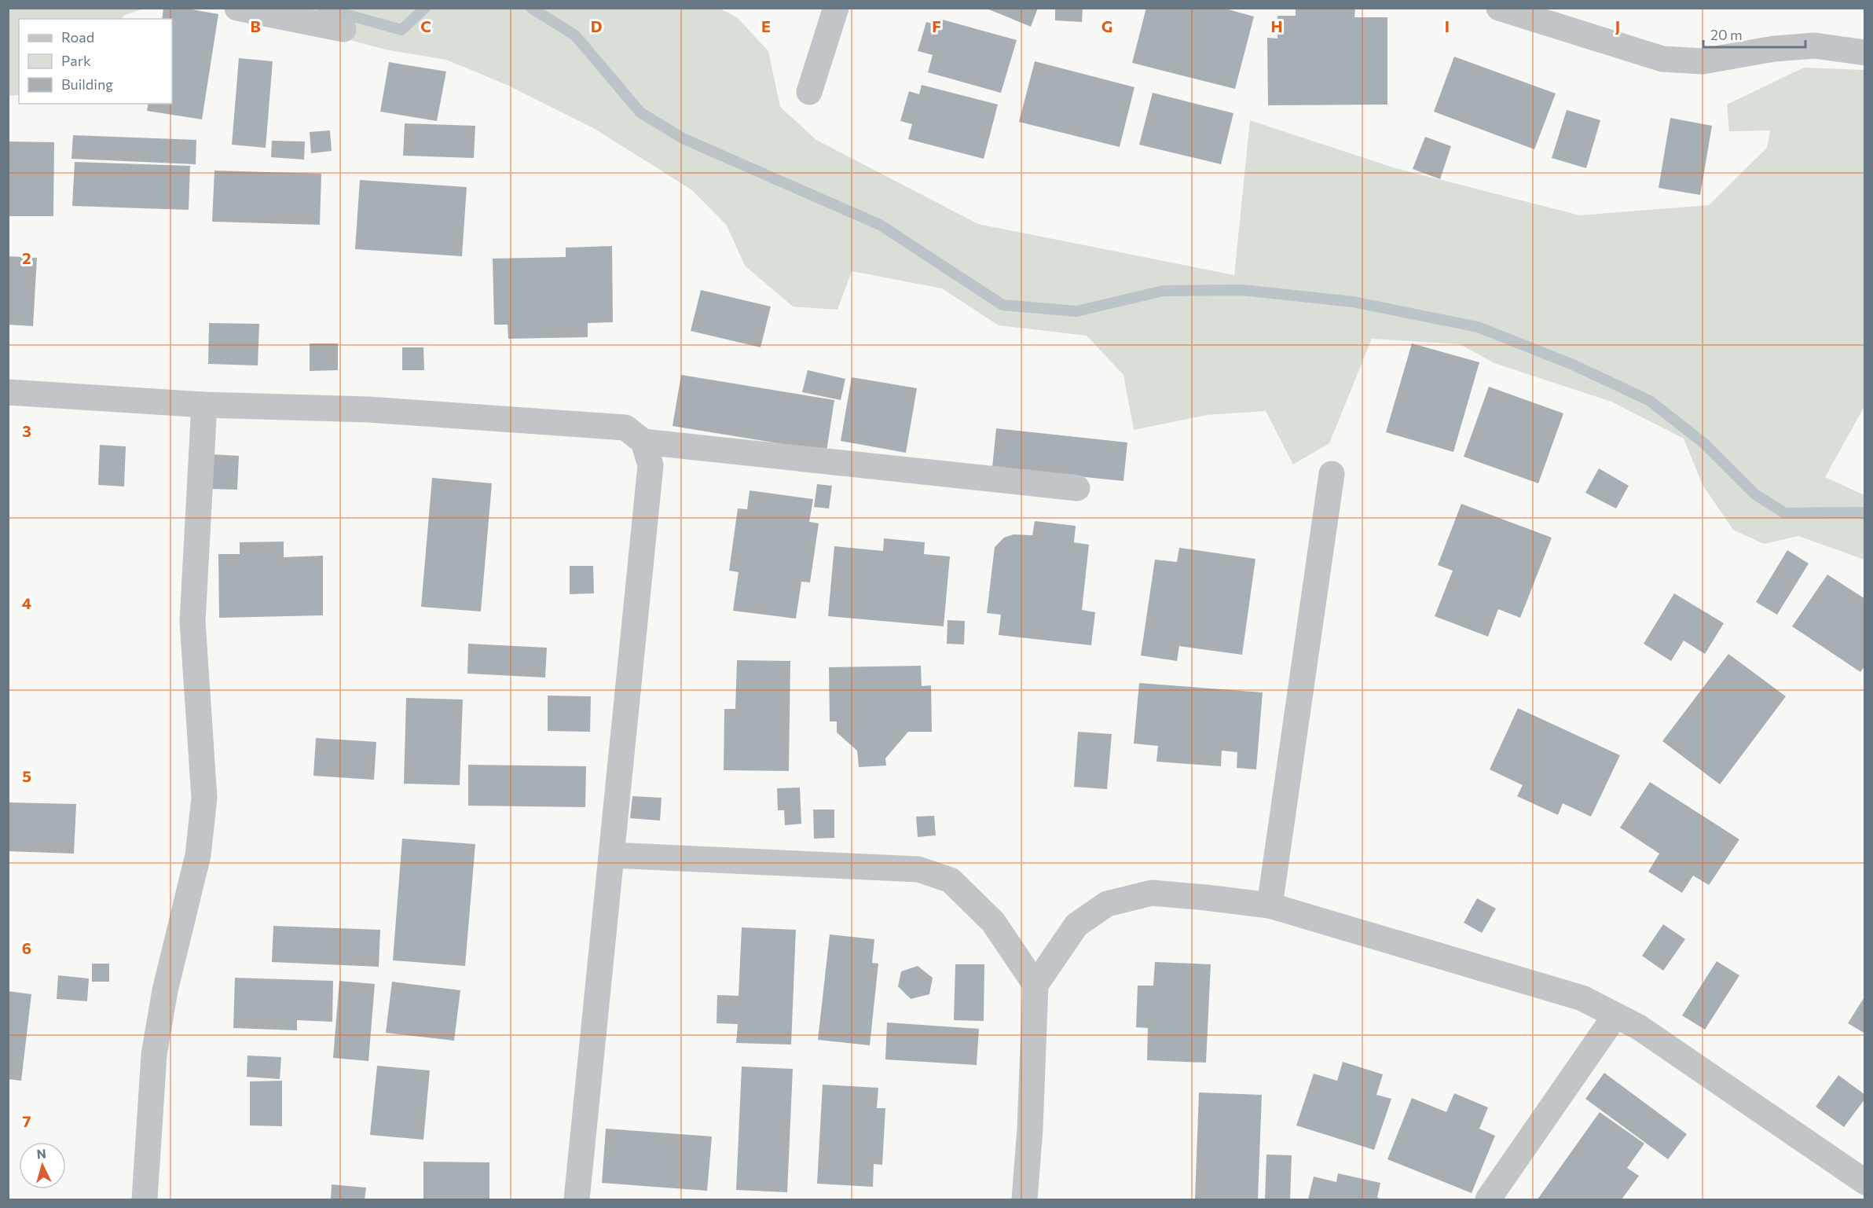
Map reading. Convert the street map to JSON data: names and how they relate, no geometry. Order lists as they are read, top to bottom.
{
  "legend": ["Road", "Park", "Building"],
  "scale_bar": "20 m",
  "north": "top",
  "grid": {
    "columns": [
      "B",
      "C",
      "D",
      "E",
      "F",
      "G",
      "H",
      "I",
      "J"
    ],
    "rows": [
      "2",
      "3",
      "4",
      "5",
      "6",
      "7"
    ]
  }
}
